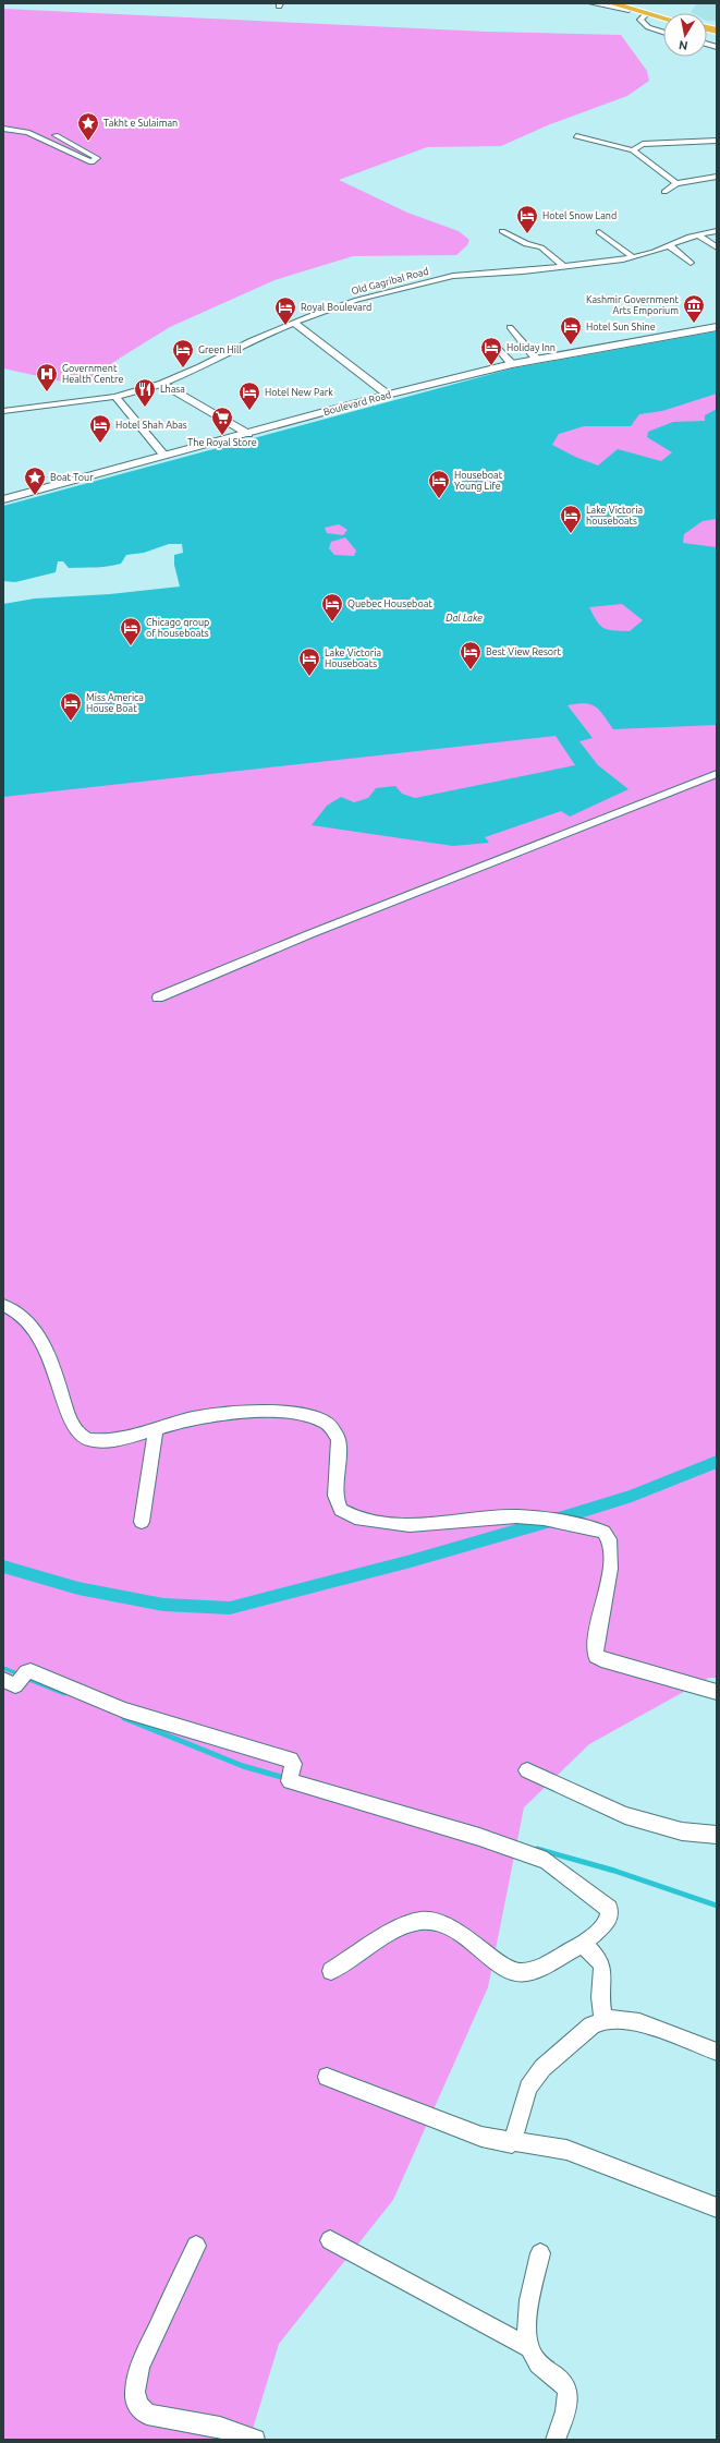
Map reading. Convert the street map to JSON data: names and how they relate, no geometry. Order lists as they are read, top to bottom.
{
  "streets": {
    "main road": ["Boulevard Road"],
    "street": ["Old Gagribal Road"]
  },
  "water": ["Dal Lake"],
  "places": {
    "place": ["Takht e Sulaiman", "Boat Tour"],
    "hotel": [
      "Hotel Snow Land",
      "Royal Boulevard",
      "Hotel Sun Shine",
      "Holiday Inn",
      "Green Hill",
      "Hotel New Park",
      "Hotel Shah Abas",
      "Houseboat Young Life",
      "Lake Victoria houseboats",
      "Quebec Houseboat",
      "Chicago group of houseboats",
      "Best View Resort",
      "Lake Victoria Houseboats",
      "Miss America House Boat"
    ],
    "museum": ["Kashmir Government Arts Emporium"],
    "hospital": ["Government Health Centre"],
    "restaurant": ["Lhasa"],
    "supermarket": ["The Royal Store"]
  },
  "north": "bottom"
}
